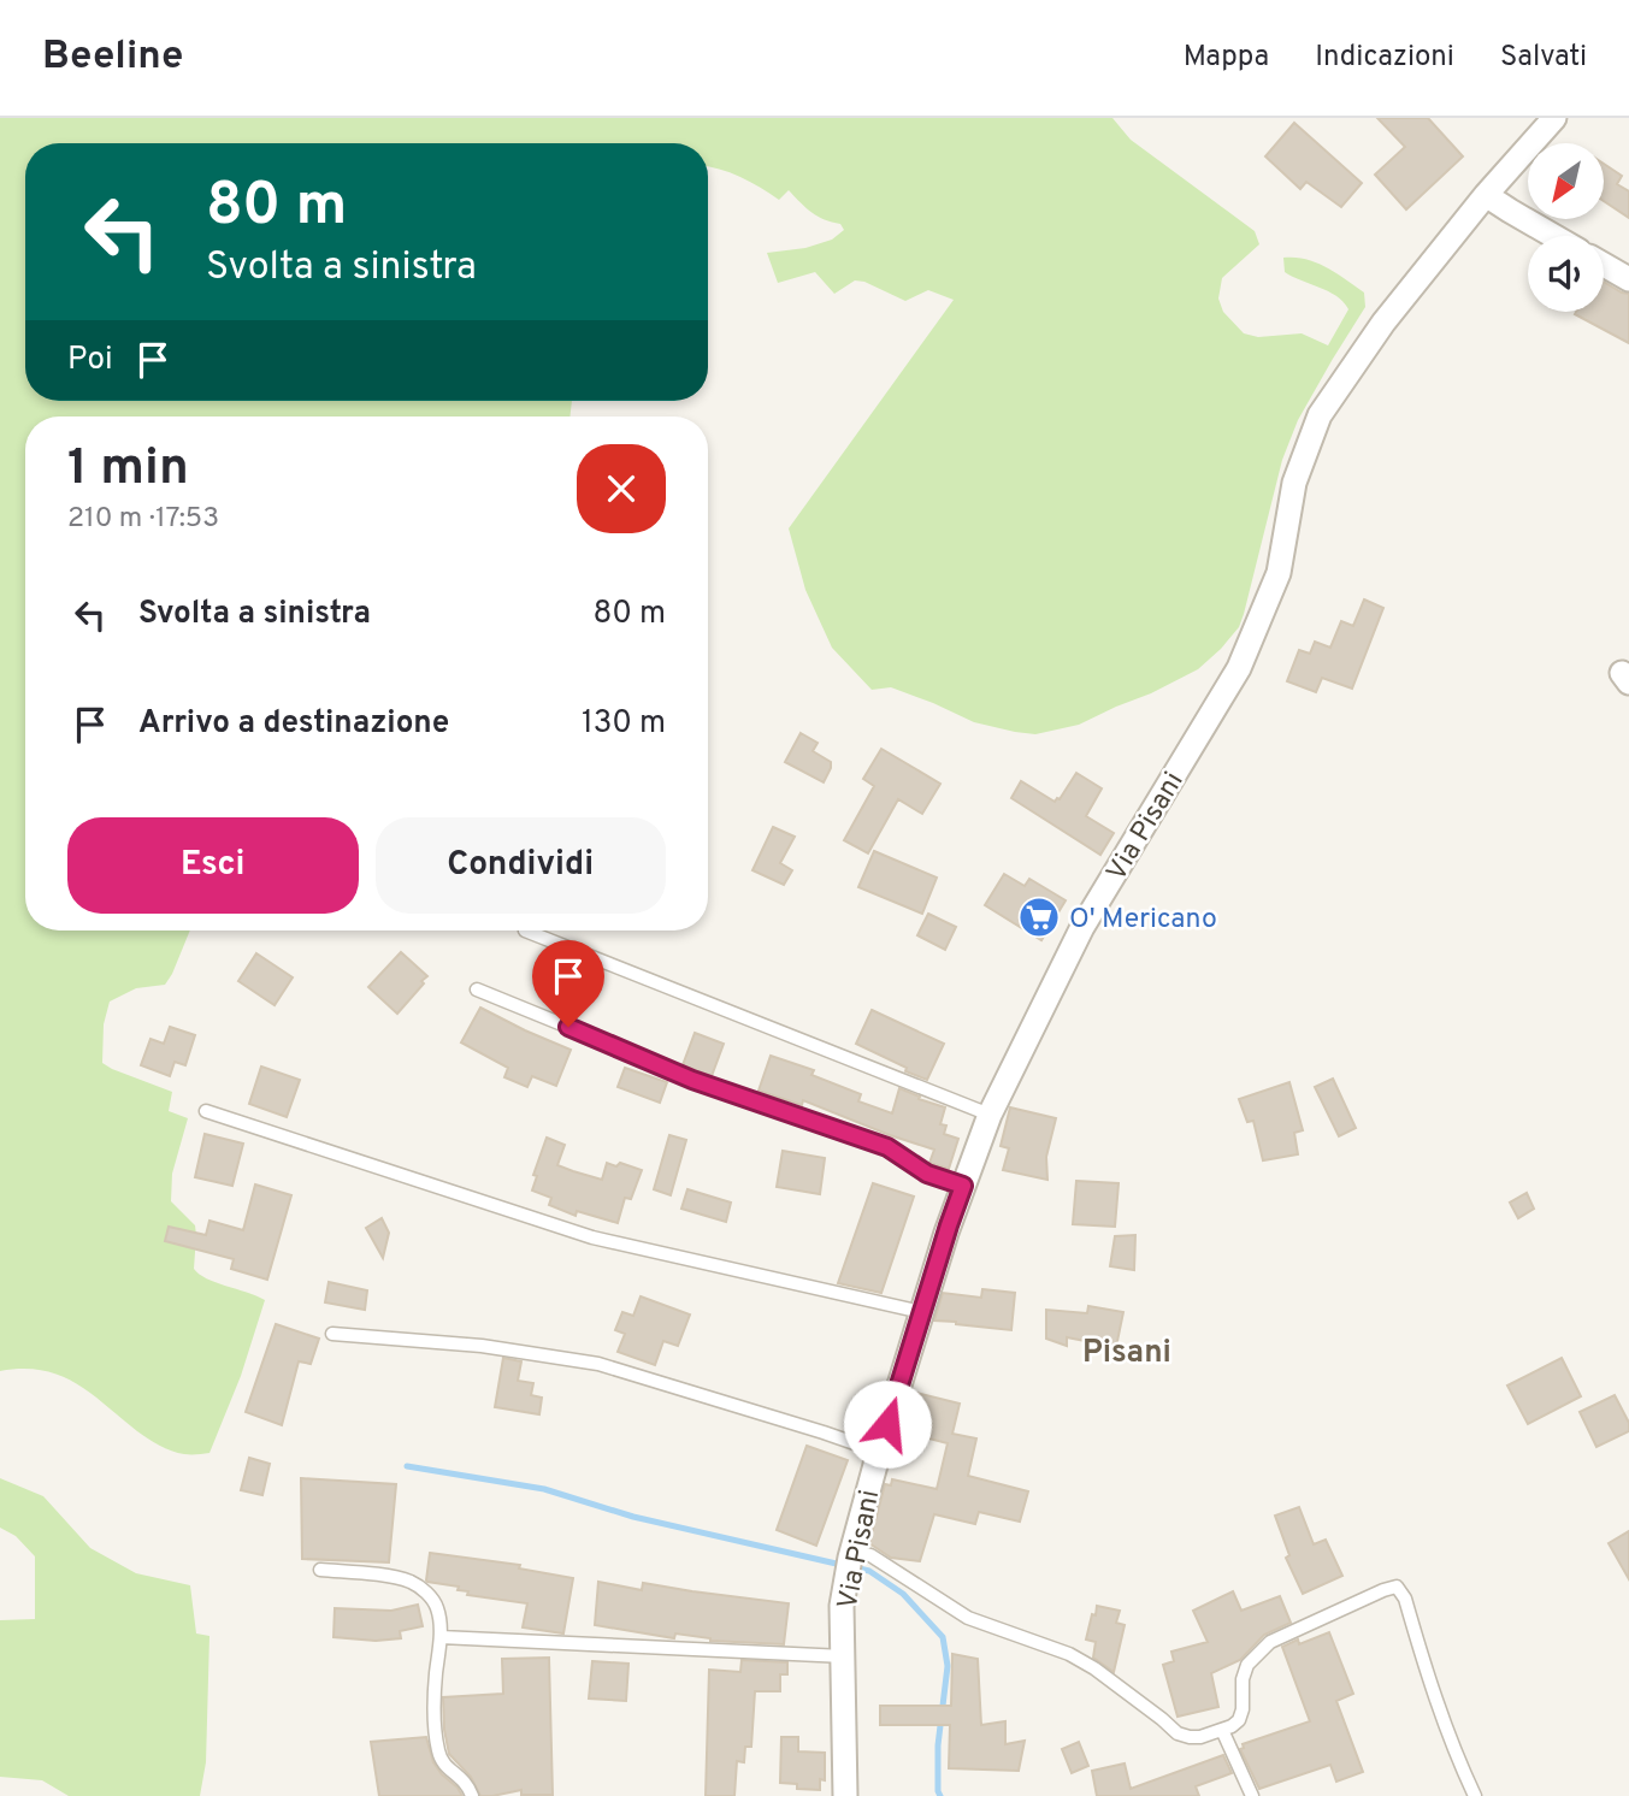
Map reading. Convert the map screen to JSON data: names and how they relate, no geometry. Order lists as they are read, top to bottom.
{
  "streets": {
    "street": ["Via Pisani"]
  },
  "districts": ["Pisani"],
  "places": {
    "supermarket": ["O' Mericano"]
  },
  "north": "bottom left",
  "page": {
    "header": "Beeline",
    "nav": ["Mappa", "Indicazioni", "Salvati"],
    "turn": ["80 m", "Svolta a sinistra"],
    "then": "Poi",
    "heading": ["1 min", "210 m · 17:53"],
    "list": [
      {
        "name": "Svolta a sinistra",
        "value": "80 m"
      },
      {
        "name": "Arrivo a destinazione",
        "value": "130 m"
      }
    ],
    "buttons": ["Esci", "Condividi"]
  }
}
